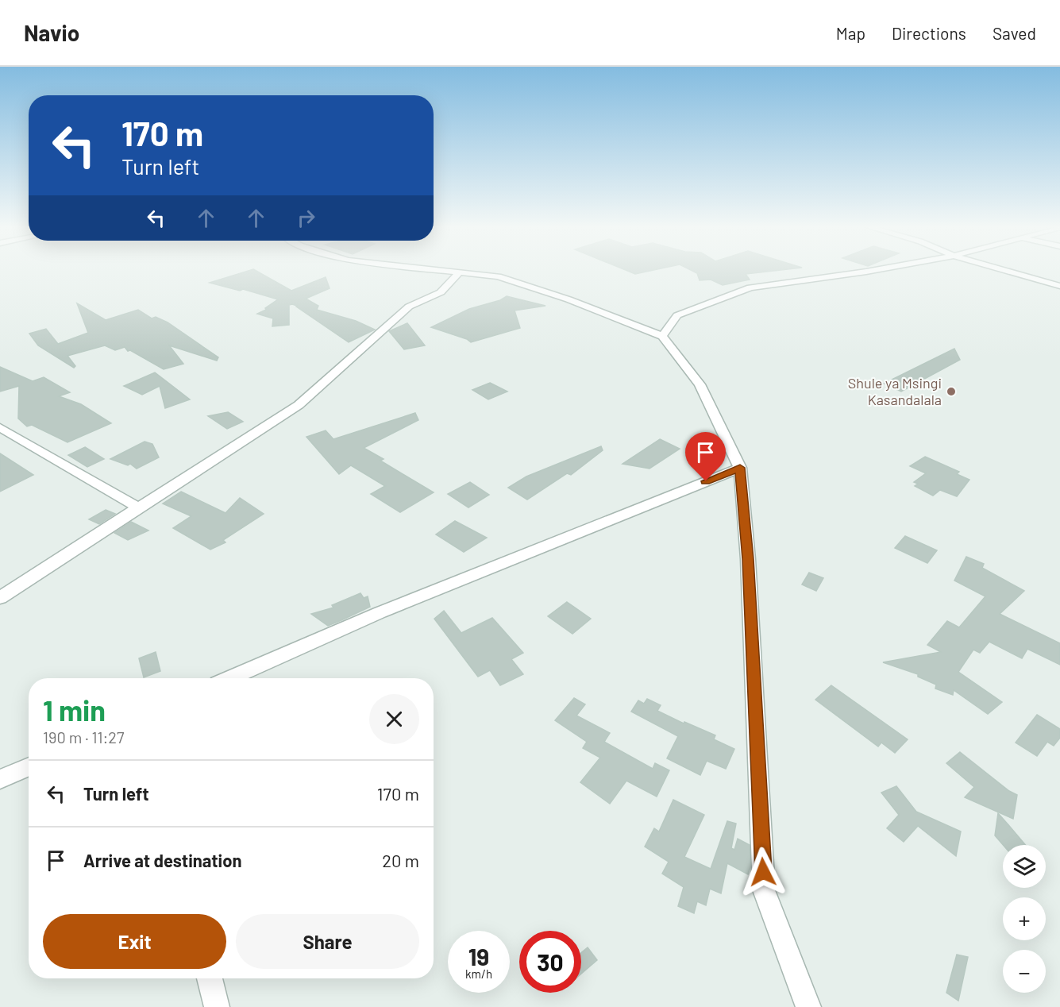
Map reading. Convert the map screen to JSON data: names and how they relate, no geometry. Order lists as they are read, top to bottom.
{
  "places": ["Shule ya Msingi Kasandalala"],
  "page": {
    "header": "Navio",
    "nav": ["Map", "Directions", "Saved"],
    "turn": ["170 m", "Turn left"],
    "heading": ["1 min", "190 m · 11:27"],
    "list": [
      {
        "name": "Turn left",
        "value": "170 m"
      },
      {
        "name": "Arrive at destination",
        "value": "20 m"
      }
    ],
    "map_buttons": ["+", "−"],
    "buttons": ["Exit", "Share"],
    "speed": "19 km/h",
    "limit": "30"
  }
}
